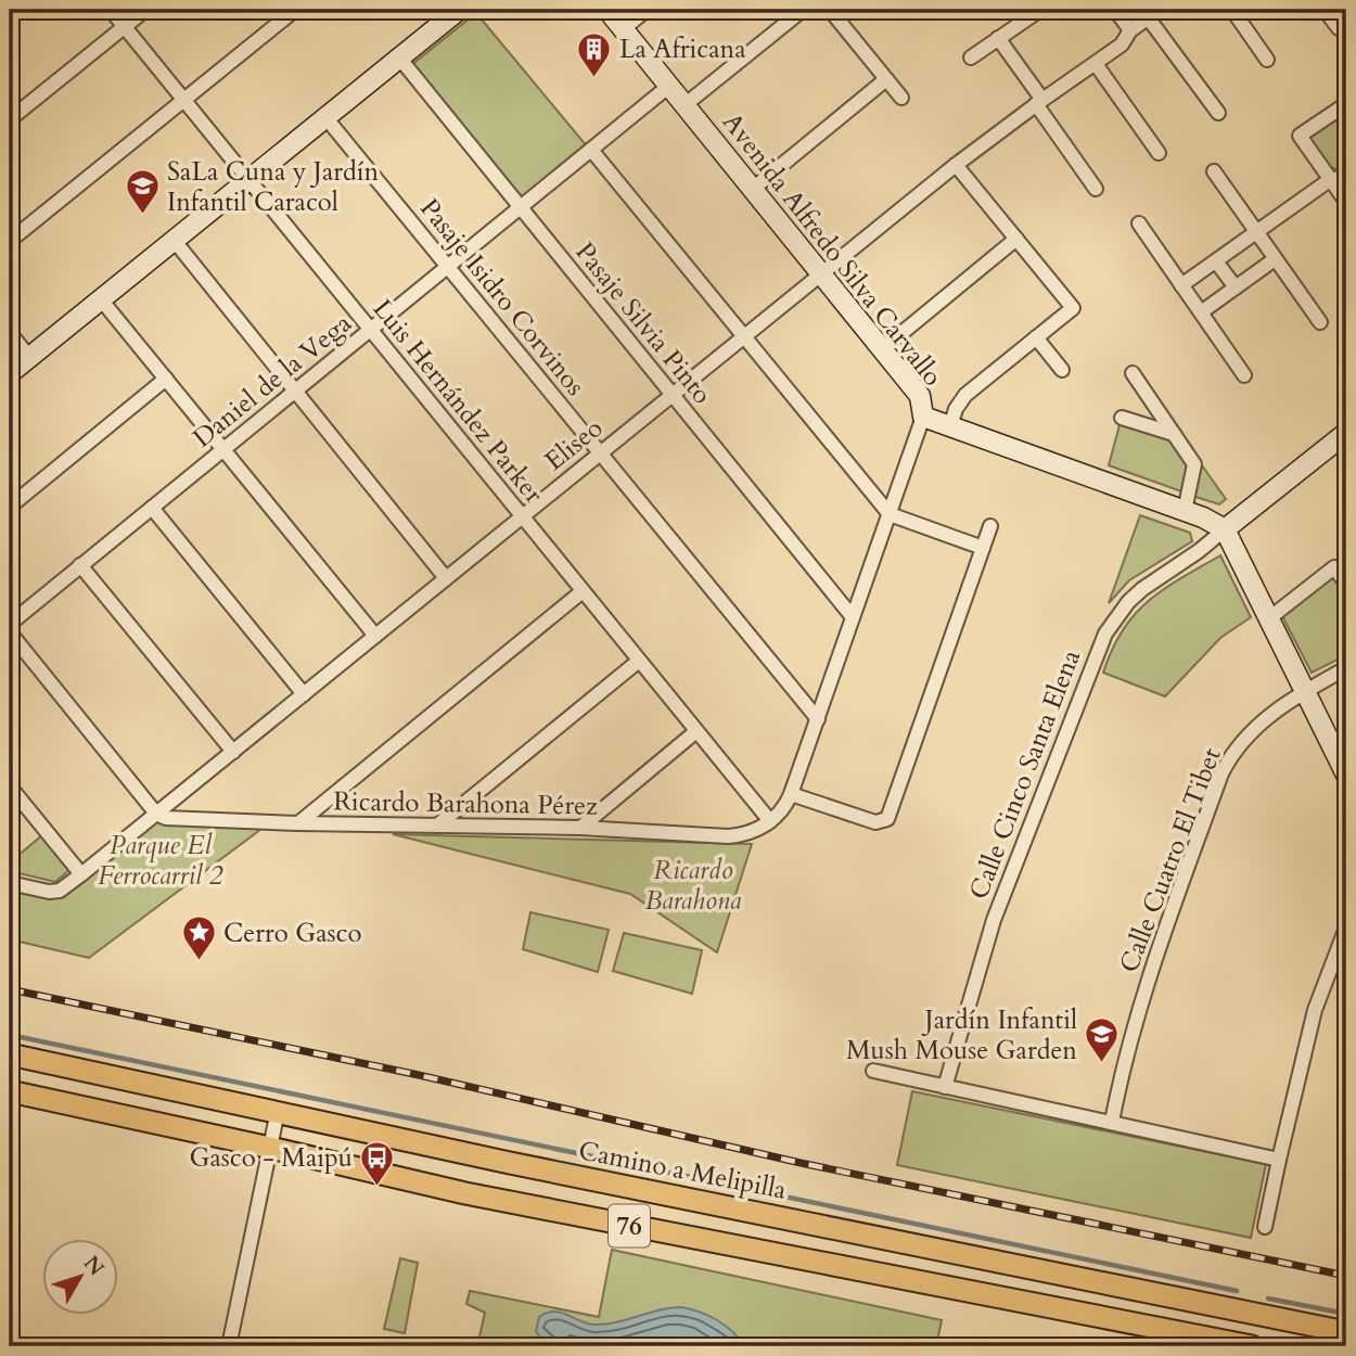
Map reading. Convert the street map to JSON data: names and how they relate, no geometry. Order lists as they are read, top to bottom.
{
  "streets": {
    "main road": ["Camino a Melipilla", "76"],
    "street": [
      "Avenida Alfredo Silva Carvallo",
      "Pasaje Isidro Corvinos",
      "Pasaje Silvia Pinto",
      "Daniel de la Vega",
      "Luis Hernández Parker",
      "Eliseo",
      "Calle Cinco Santa Elena",
      "Ricardo Barahona Pérez",
      "Calle Cuatro El Tibet"
    ]
  },
  "crossings": [
    ["Avenida Alfredo Silva Carvallo", "Daniel de la Vega"],
    ["Avenida Alfredo Silva Carvallo", "Eliseo"],
    ["Avenida Alfredo Silva Carvallo", "Calle Cinco Santa Elena"],
    ["Pasaje Isidro Corvinos", "Daniel de la Vega"],
    ["Pasaje Isidro Corvinos", "Eliseo"],
    ["Pasaje Silvia Pinto", "Daniel de la Vega"],
    ["Pasaje Silvia Pinto", "Eliseo"],
    ["Daniel de la Vega", "Luis Hernández Parker"],
    ["Luis Hernández Parker", "Eliseo"],
    ["Luis Hernández Parker", "Ricardo Barahona Pérez"],
    ["Eliseo", "Ricardo Barahona Pérez"]
  ],
  "parks": ["Parque El Ferrocarril 2", "Ricardo Barahona"],
  "places": {
    "building": ["La Africana"],
    "school or university": ["SaLa Cuna y Jardín Infantil Caracol", "Jardín Infantil Mush Mouse Garden"],
    "place": ["Cerro Gasco"],
    "bus stop": ["Gasco - Maipú"]
  },
  "north": "top right"
}
